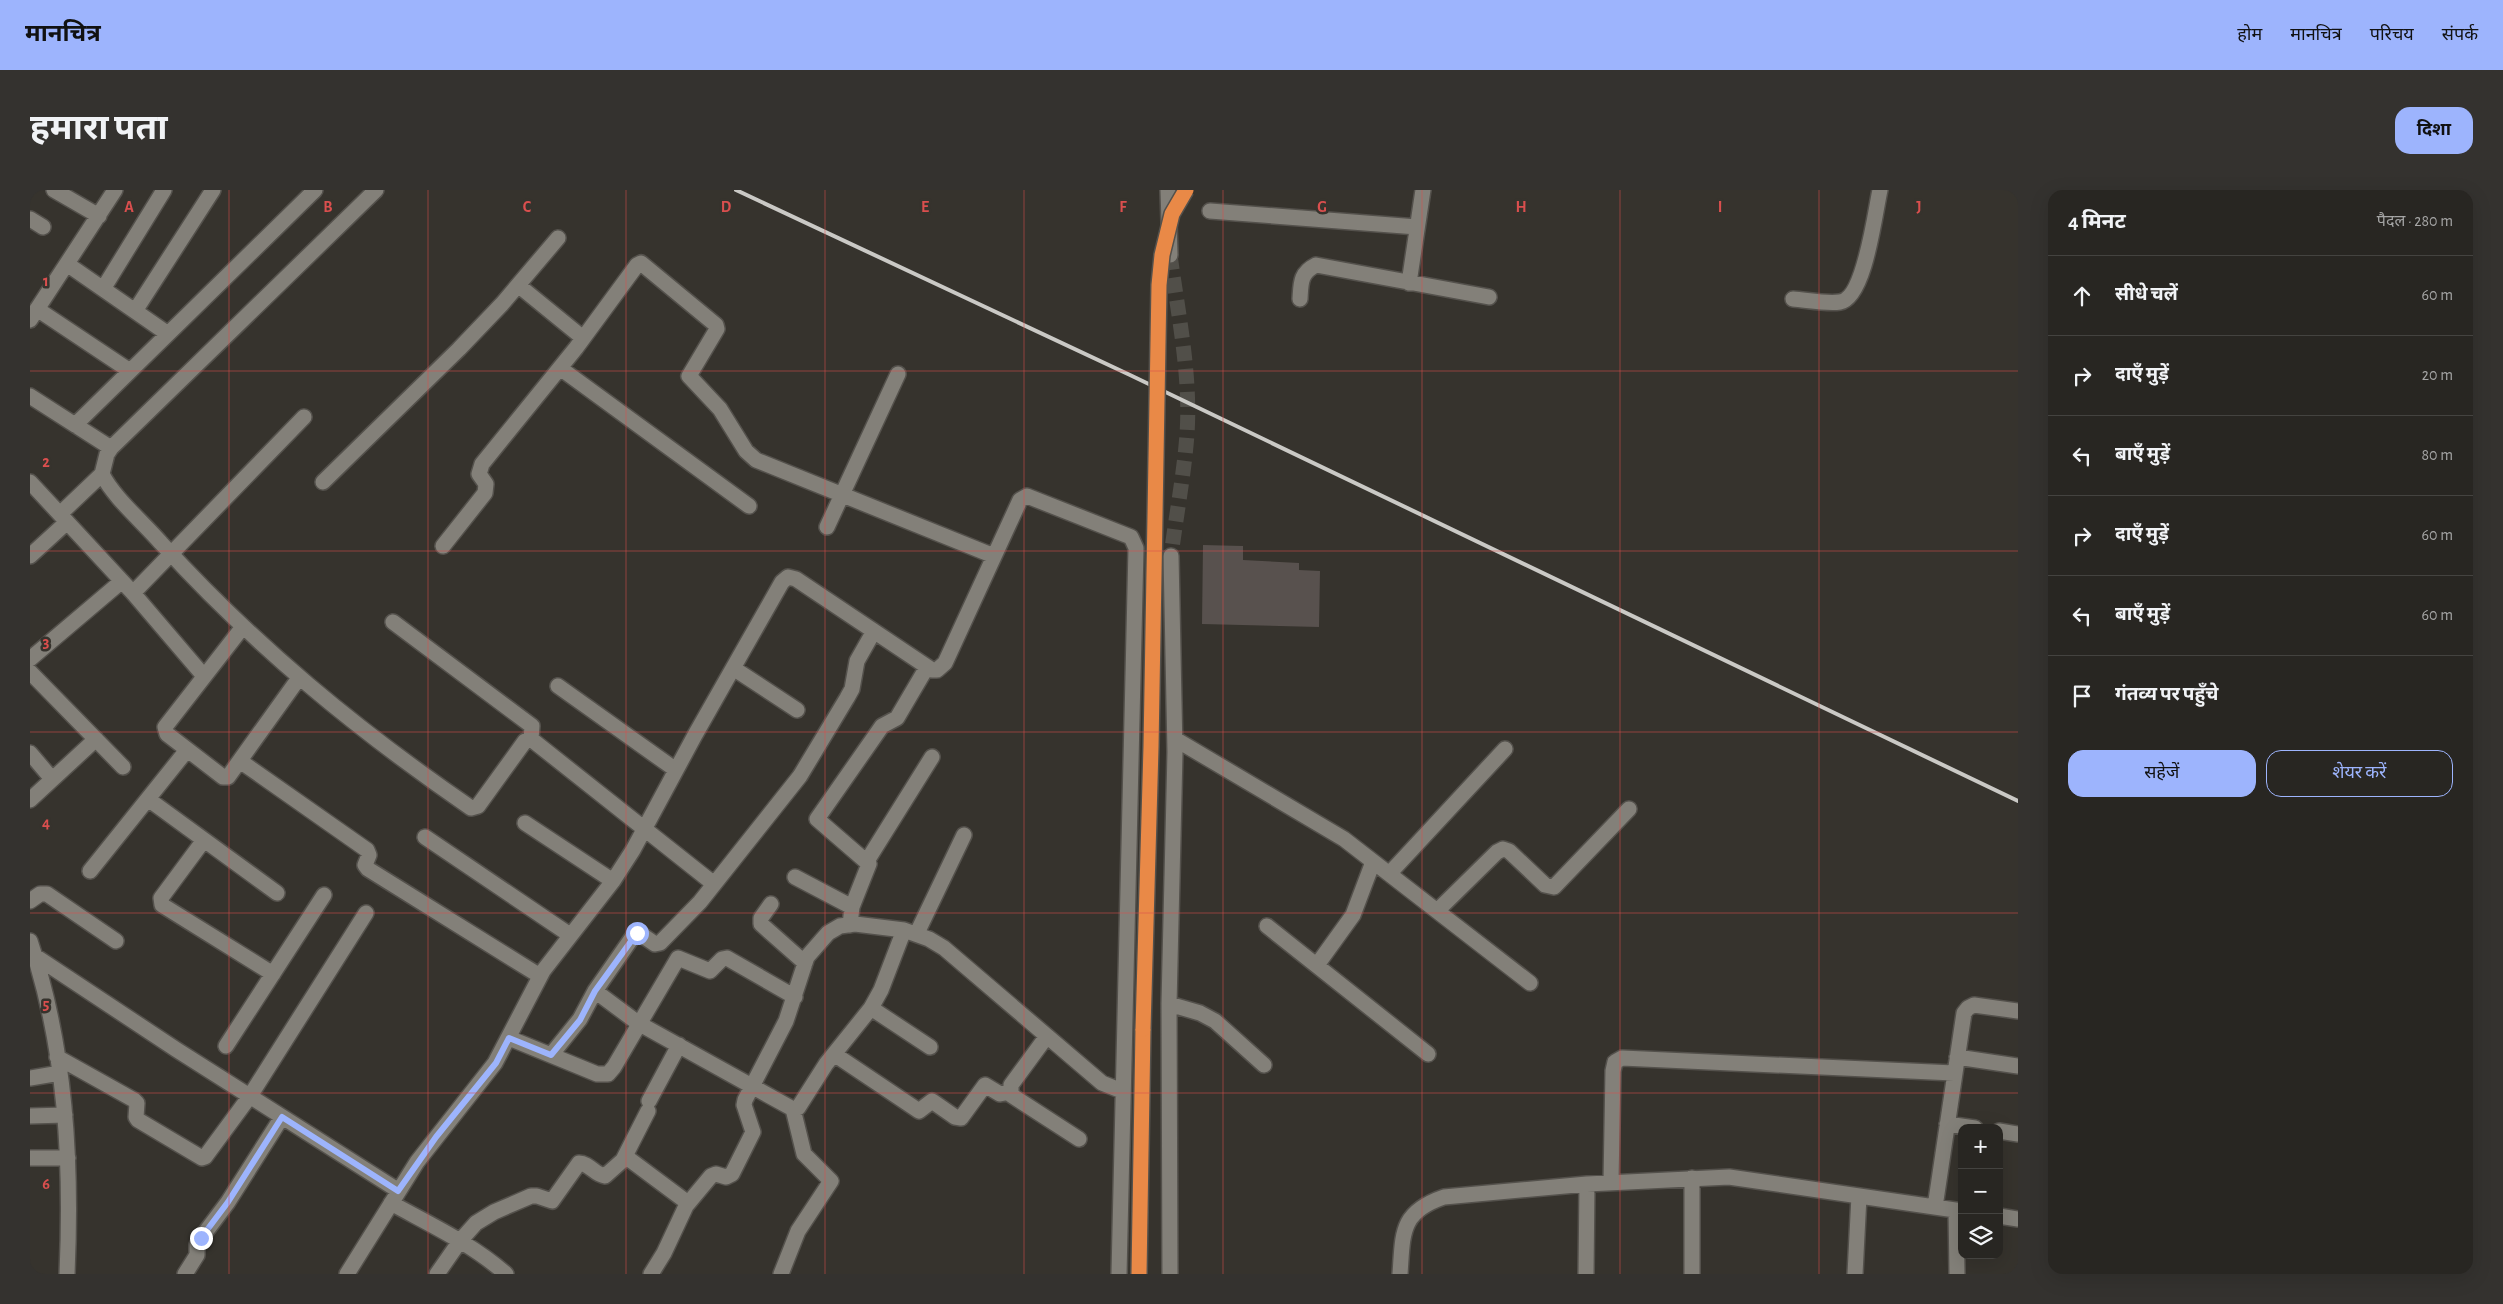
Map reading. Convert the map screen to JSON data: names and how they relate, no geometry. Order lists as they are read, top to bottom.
{
  "page": {
    "header": "मानचित्र",
    "nav": [
      "होम",
      "मानचित्र",
      "परिचय",
      "संपर्क"
    ],
    "buttons": [
      "दिशा",
      ["सहेजें", "शेयर करें"]
    ],
    "title": "हमारा पता",
    "heading": ["4 मिनट", "पैदल · 280 m"],
    "list": [
      ["सीधे चलें", "60 m"],
      ["दाएँ मुड़ें", "20 m"],
      ["बाएँ मुड़ें", "80 m"],
      ["दाएँ मुड़ें", "60 m"],
      ["बाएँ मुड़ें", "60 m"],
      "गंतव्य पर पहुँचे"
    ],
    "map_buttons": ["+", "−"]
  },
  "grid": {
    "columns": [
      "A",
      "B",
      "C",
      "D",
      "E",
      "F",
      "G",
      "H",
      "I",
      "J"
    ],
    "rows": [
      "1",
      "2",
      "3",
      "4",
      "5",
      "6"
    ]
  }
}
